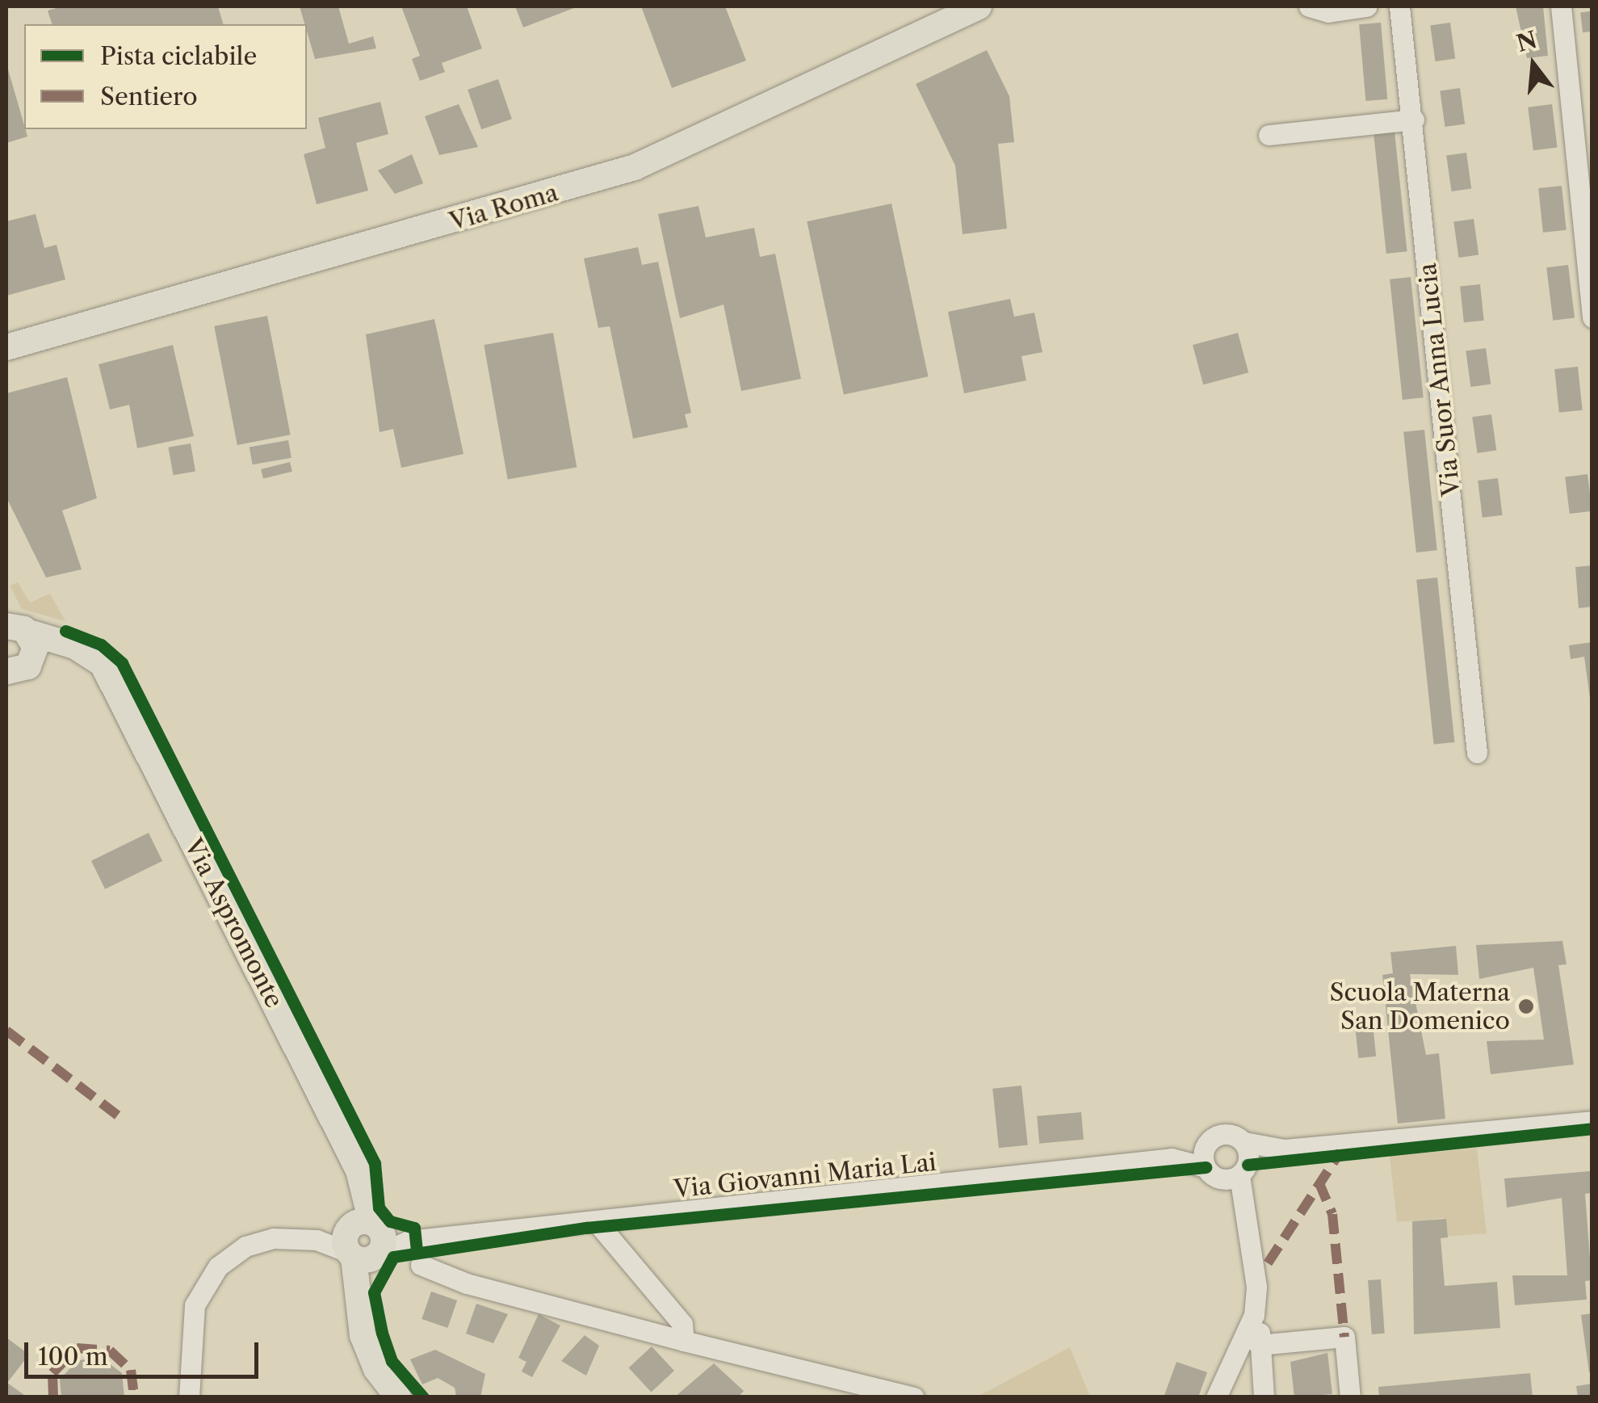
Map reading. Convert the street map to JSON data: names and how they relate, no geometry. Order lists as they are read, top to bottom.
{
  "streets": {
    "main road": ["Via Roma", "Via Aspromonte"],
    "street": ["Via Suor Anna Lucia", "Via Giovanni Maria Lai"]
  },
  "crossings": [
    ["Via Aspromonte", "Via Giovanni Maria Lai"]
  ],
  "places": ["Scuola Materna San Domenico"],
  "legend": ["Pista ciclabile", "Sentiero"],
  "scale_bar": "100 m",
  "north": "top"
}
